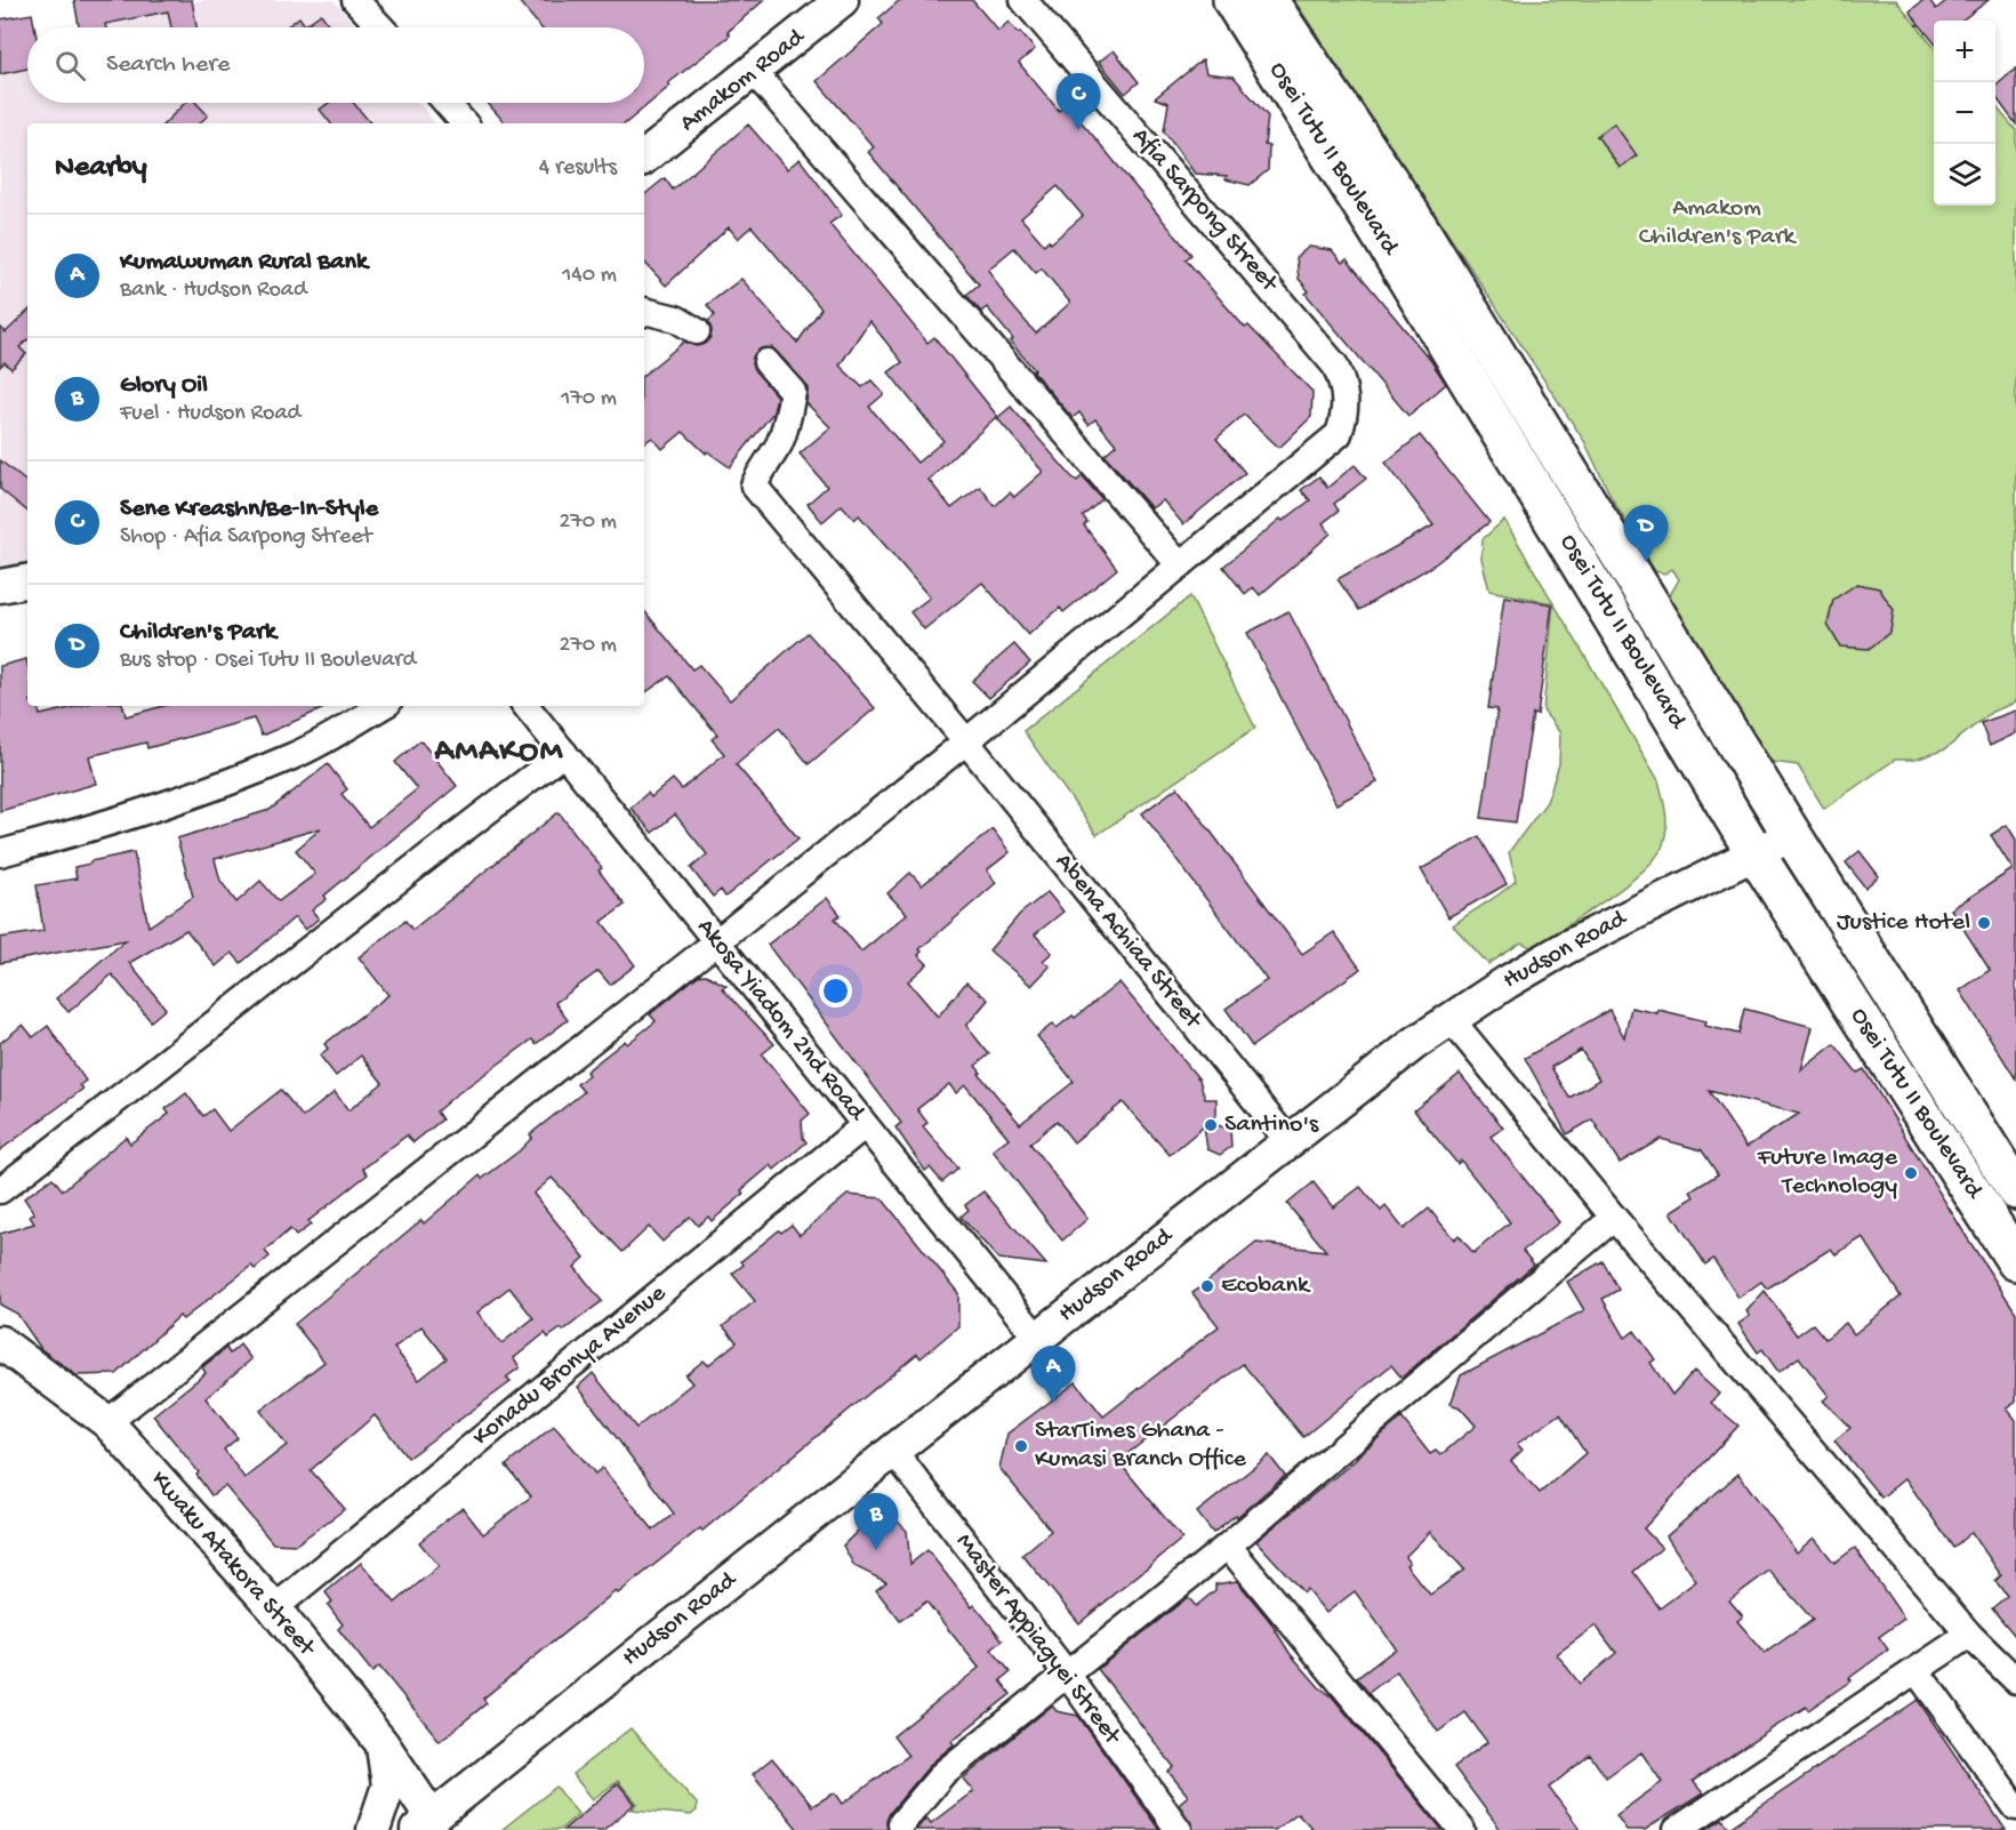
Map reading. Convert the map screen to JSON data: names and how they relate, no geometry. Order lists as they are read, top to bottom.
{
  "streets": {
    "main road": ["Osei Tutu II Boulevard"],
    "street": [
      "Amakom Road",
      "Afia Sarpong Street",
      "Abena Achiaa Street",
      "Hudson Road",
      "Akosa Yiadom 2nd Road",
      "Konadu Bronya Avenue",
      "Kwaku Atakora Street",
      "Master Appiagyei Street"
    ]
  },
  "crossings": [
    ["Osei Tutu II Boulevard", "Hudson Road"],
    ["Abena Achiaa Street", "Hudson Road"],
    ["Hudson Road", "Akosa Yiadom 2nd Road"],
    ["Hudson Road", "Kwaku Atakora Street"],
    ["Hudson Road", "Master Appiagyei Street"],
    ["Akosa Yiadom 2nd Road", "Konadu Bronya Avenue"],
    ["Konadu Bronya Avenue", "Kwaku Atakora Street"]
  ],
  "districts": ["AMAKOM"],
  "parks": ["Amakom Children's Park"],
  "places": [
    "Justice Hotel",
    "Santino's",
    "Future Image Technology",
    "Ecobank",
    "StarTimes Ghana - Kumasi Branch Office"
  ],
  "page": {
    "map_buttons": ["+", "−"],
    "search": "Search here",
    "pins": [
      "C",
      "D",
      "A",
      "B"
    ],
    "heading": ["Nearby", "4 results"],
    "list": [
      {
        "mark": "A",
        "name": "Kumawuman Rural Bank",
        "note": "Bank · Hudson Road",
        "value": "140 m"
      },
      {
        "mark": "B",
        "name": "Glory Oil",
        "note": "Fuel · Hudson Road",
        "value": "170 m"
      },
      {
        "mark": "C",
        "name": "Sene Kreashn/Be-In-Style",
        "note": "Shop · Afia Sarpong Street",
        "value": "270 m"
      },
      {
        "mark": "D",
        "name": "Children's Park",
        "note": "Bus stop · Osei Tutu II Boulevard",
        "value": "270 m"
      }
    ]
  }
}
